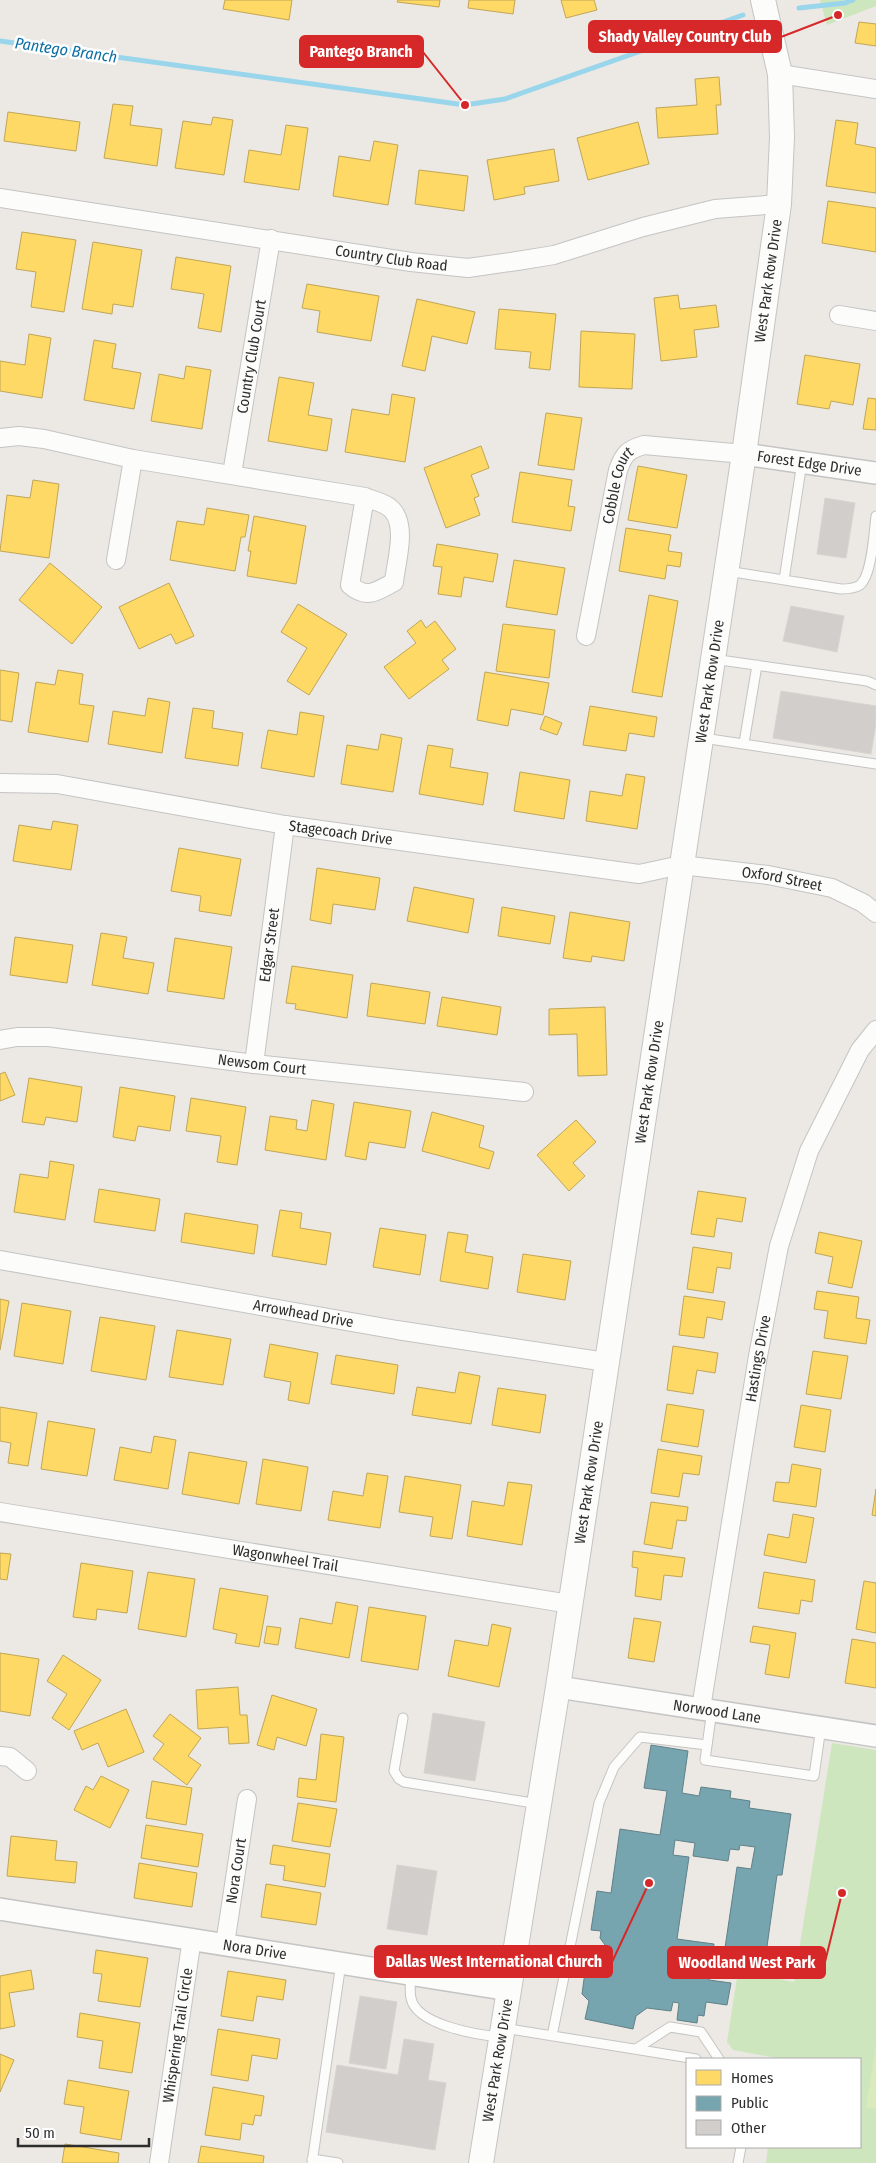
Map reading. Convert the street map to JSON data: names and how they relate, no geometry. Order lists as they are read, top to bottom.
{
  "streets": {
    "main road": ["West Park Row Drive"],
    "street": [
      "Country Club Road",
      "Country Club Court",
      "Forest Edge Drive",
      "Cobble Court",
      "Stagecoach Drive",
      "Oxford Street",
      "Edgar Street",
      "Newsom Court",
      "Arrowhead Drive",
      "Hastings Drive",
      "Wagonwheel Trail",
      "Norwood Lane",
      "Nora Court",
      "Nora Drive",
      "Whispering Trail Circle"
    ]
  },
  "crossings": [
    ["Country Club Road", "West Park Row Drive"],
    ["Country Club Road", "Country Club Court"],
    ["West Park Row Drive", "Forest Edge Drive"],
    ["West Park Row Drive", "Cobble Court"],
    ["West Park Row Drive", "Stagecoach Drive"],
    ["West Park Row Drive", "Oxford Street"],
    ["West Park Row Drive", "Arrowhead Drive"],
    ["West Park Row Drive", "Wagonwheel Trail"],
    ["West Park Row Drive", "Norwood Lane"],
    ["West Park Row Drive", "Nora Drive"],
    ["Forest Edge Drive", "Cobble Court"],
    ["Stagecoach Drive", "Oxford Street"],
    ["Stagecoach Drive", "Edgar Street"],
    ["Edgar Street", "Newsom Court"],
    ["Hastings Drive", "Norwood Lane"],
    ["Nora Court", "Nora Drive"],
    ["Nora Drive", "Whispering Trail Circle"]
  ],
  "water": ["Pantego Branch"],
  "places": [
    "Shady Valley Country Club",
    "Pantego Branch",
    "Dallas West International Church",
    "Woodland West Park"
  ],
  "legend": ["Homes", "Public", "Other"],
  "scale_bar": "50 m"
}
